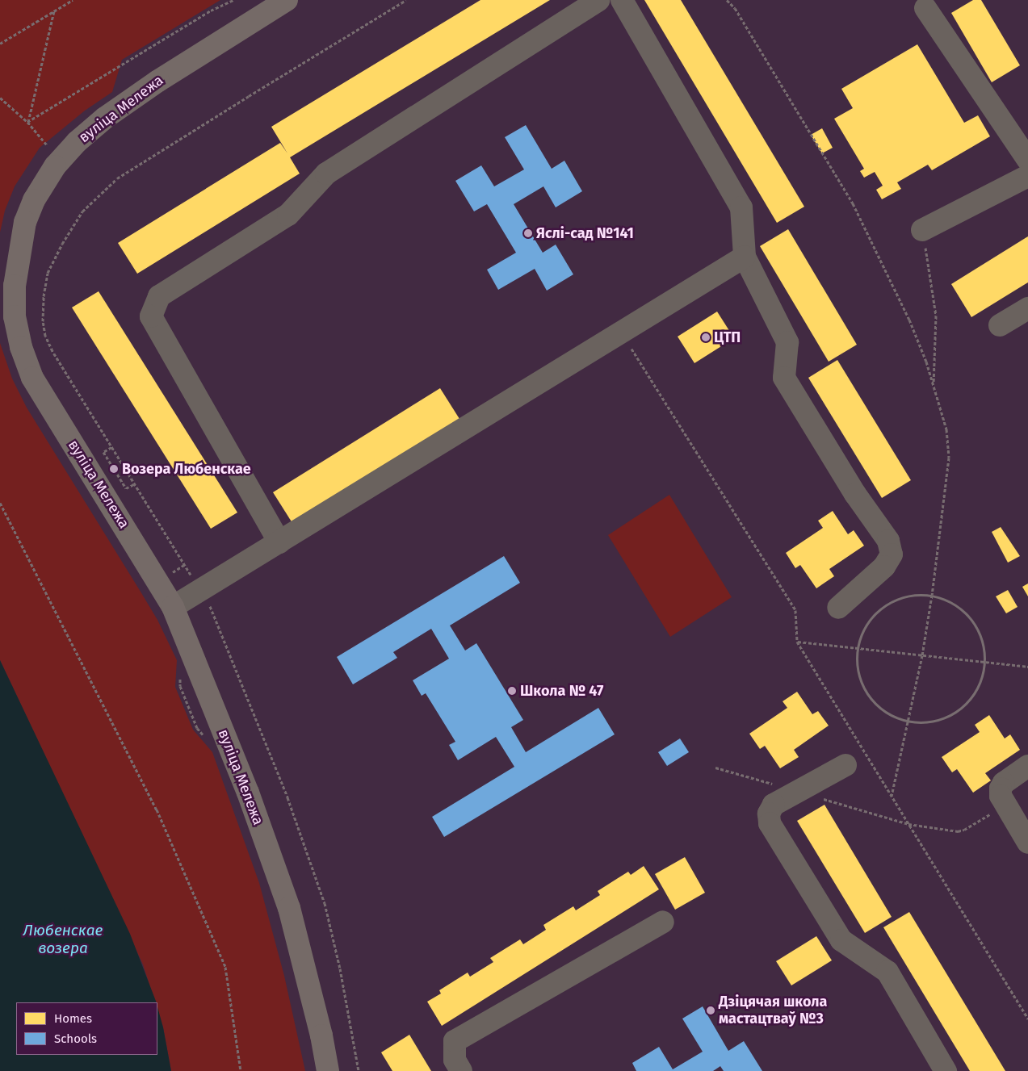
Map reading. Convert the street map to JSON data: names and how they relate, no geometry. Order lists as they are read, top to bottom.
{
  "streets": {
    "main road": ["вуліца Мележа"]
  },
  "water": ["Любенскае возера"],
  "places": [
    "Яслі-сад №141",
    "ЦТП",
    "Возера Любенскае",
    "Школа № 47",
    "Дзіцячая школа мастацтваў №3"
  ],
  "legend": ["Homes", "Schools"]
}
